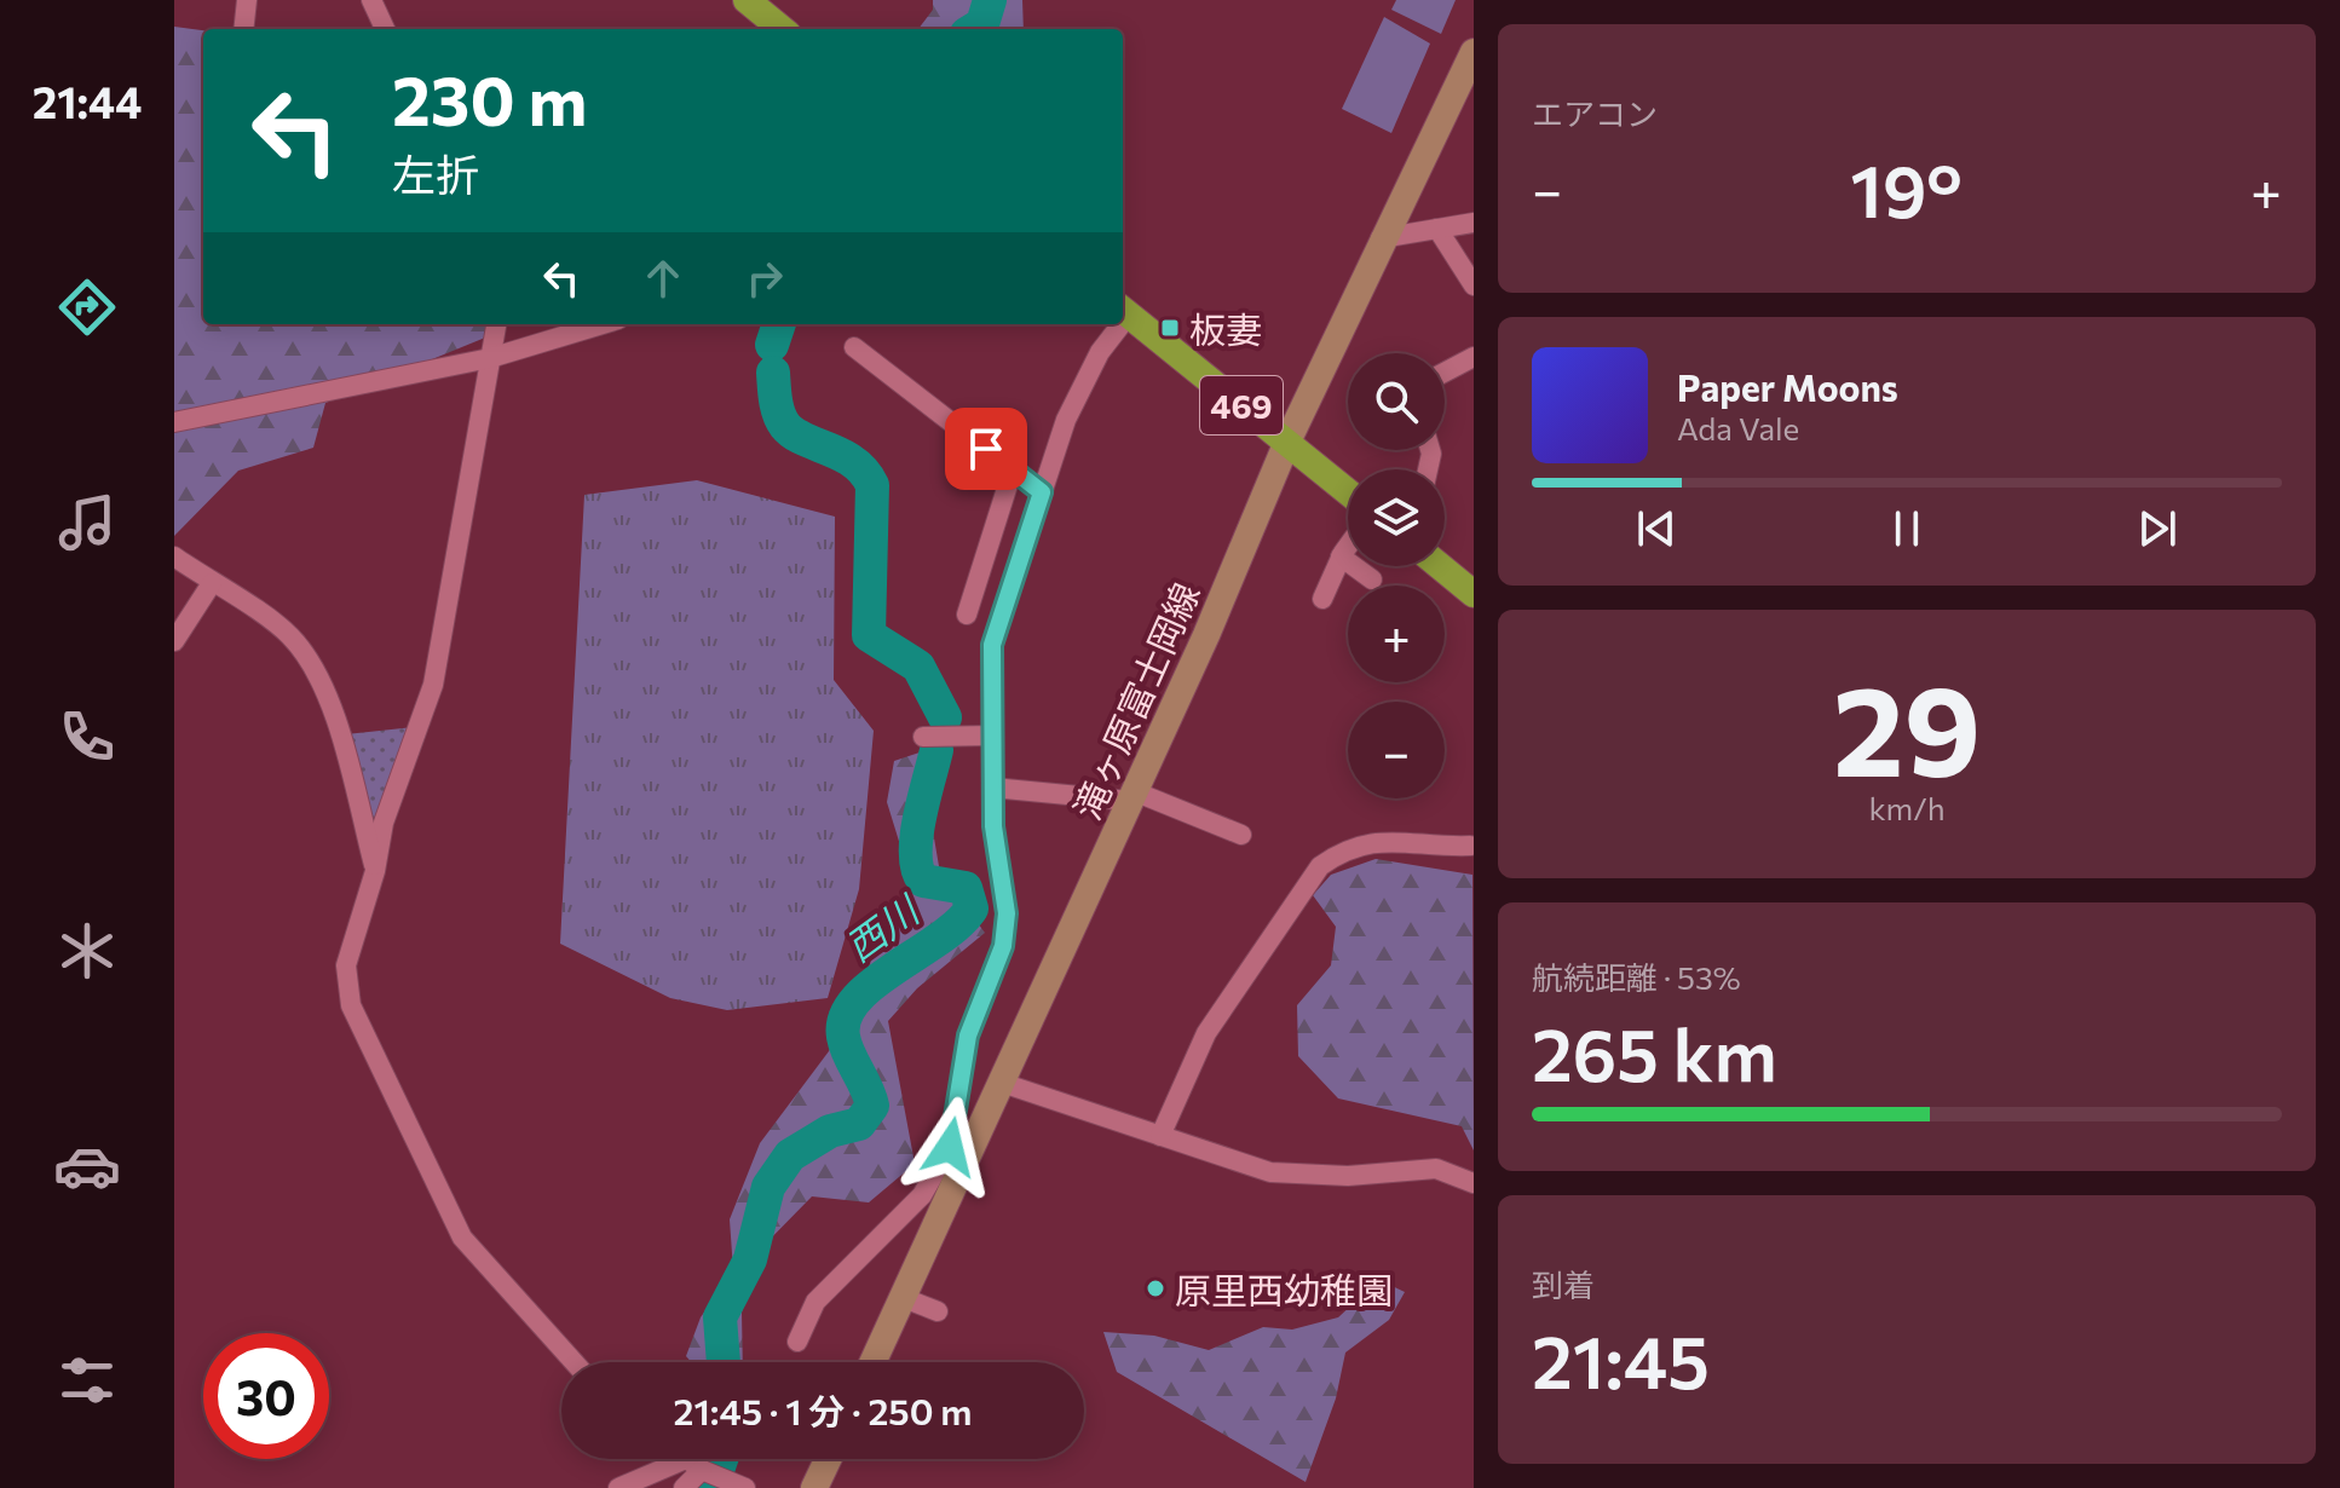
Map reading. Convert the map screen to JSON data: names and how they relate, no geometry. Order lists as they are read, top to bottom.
{
  "streets": {
    "highway": ["469"],
    "main road": ["滝ヶ原富士岡線"]
  },
  "crossings": [
    ["469", "滝ヶ原富士岡線"]
  ],
  "water": ["西川"],
  "places": {
    "transit": ["板妻"],
    "other": ["原里西幼稚園"]
  },
  "page": {
    "tabs": "21:44",
    "tile": [
      "エアコン",
      ["29", "km/h"],
      ["航続距離 · 53%", "265 km"],
      ["到着", "21:45"]
    ],
    "turn": ["230 m", "左折"],
    "heat": ["−", "19°", "+"],
    "song": ["Paper Moons", "Ada Vale"],
    "map_buttons": ["+", "−"],
    "limit": "30",
    "trip": "21:45 · 1 分 · 250 m"
  }
}
